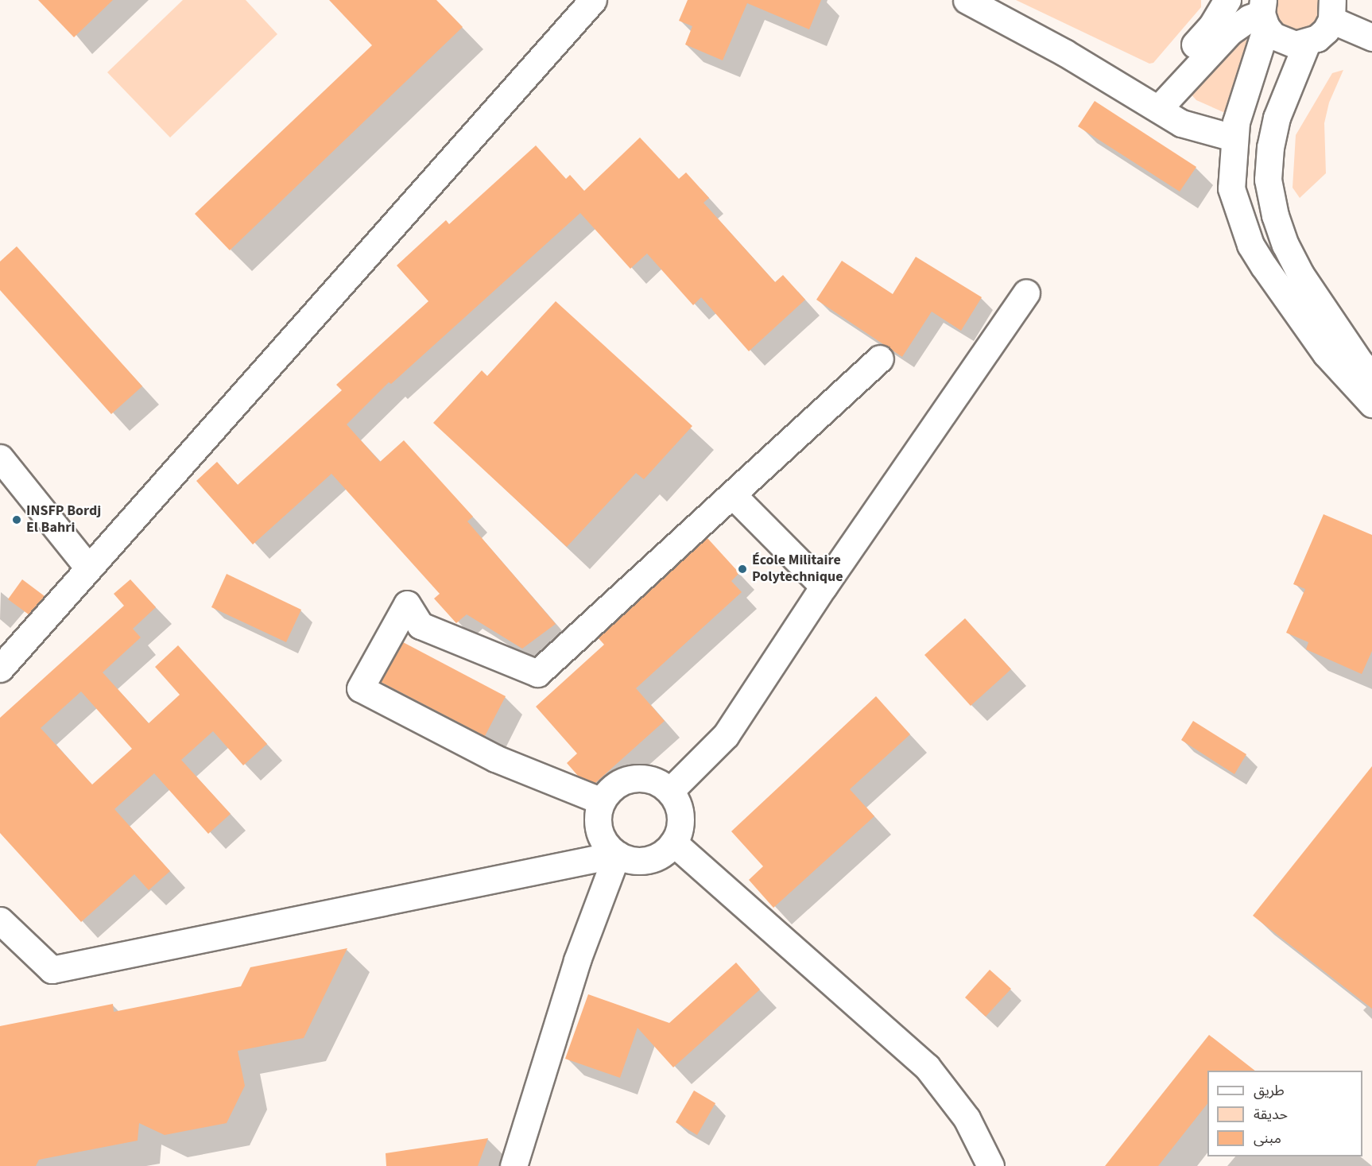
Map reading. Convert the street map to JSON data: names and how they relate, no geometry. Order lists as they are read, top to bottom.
{
  "places": ["INSFP Bordj El Bahri", "École Militaire Polytechnique"],
  "legend": ["طريق", "حديقة", "مبنى"]
}
